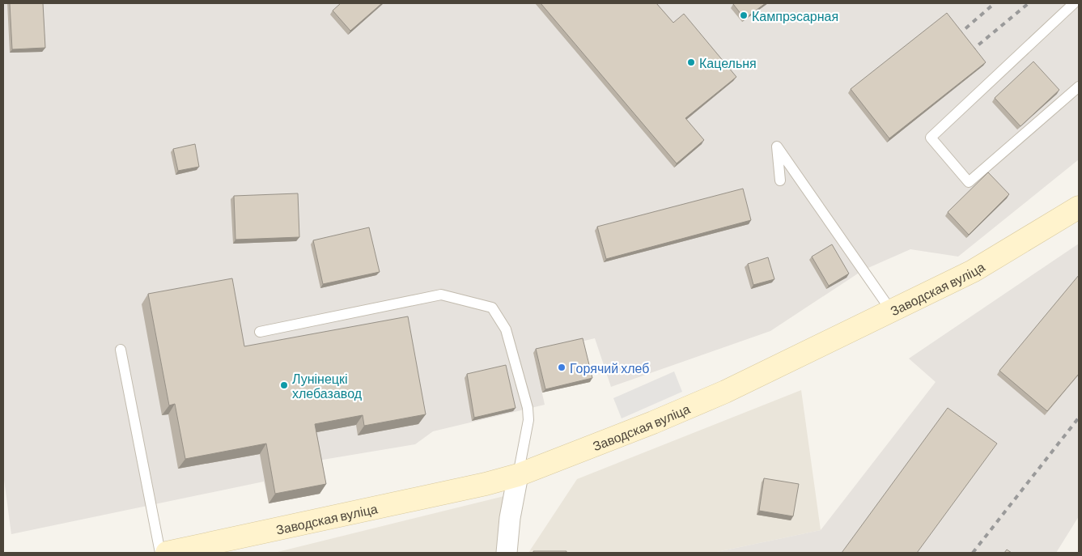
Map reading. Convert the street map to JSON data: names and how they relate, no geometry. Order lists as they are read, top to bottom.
{
  "streets": {
    "street": ["Заводская вуліца"]
  },
  "places": [
    "Кампрэсарная",
    "Кацельня",
    "Горячий хлеб",
    "Лунінецкі хлебазавод"
  ]
}
